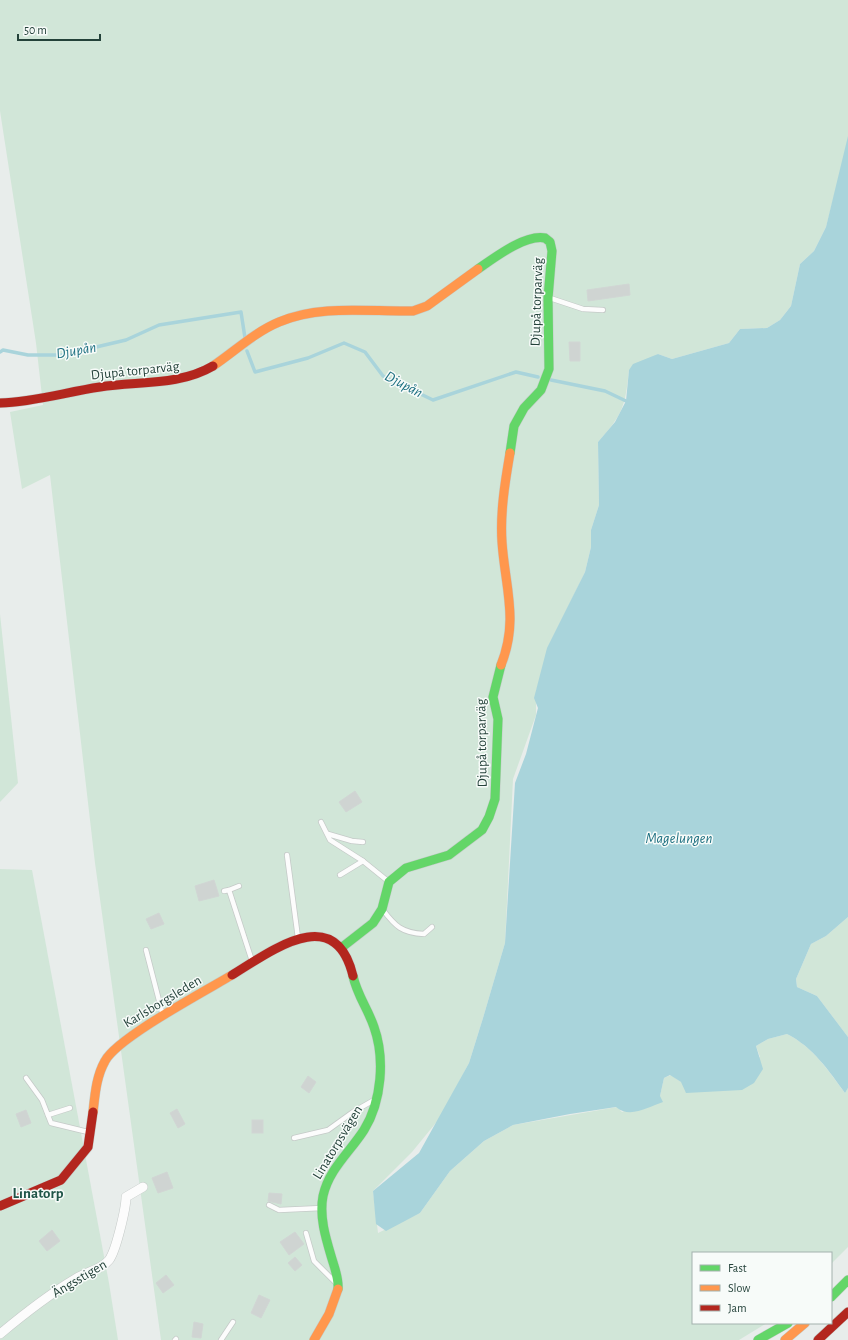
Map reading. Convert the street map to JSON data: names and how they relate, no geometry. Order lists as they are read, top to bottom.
{
  "streets": {
    "main road": ["Djupå torparväg", "Karlsborgsleden", "Linatorpsvägen"],
    "street": ["Ängsstigen"]
  },
  "crossings": [
    ["Karlsborgsleden", "Linatorpsvägen"]
  ],
  "districts": ["Linatorp"],
  "water": ["Djupån", "Magelungen"],
  "legend": ["Fast", "Slow", "Jam"],
  "scale_bar": "50 m"
}
